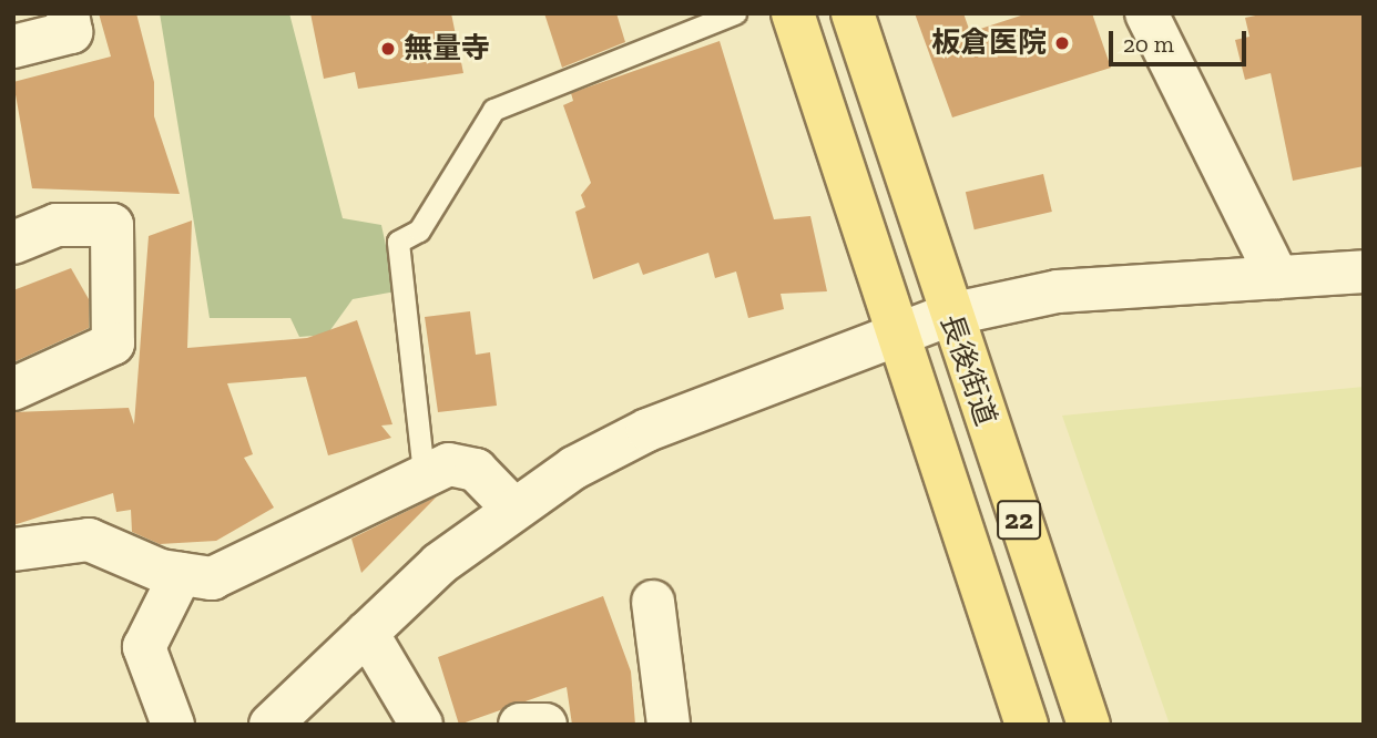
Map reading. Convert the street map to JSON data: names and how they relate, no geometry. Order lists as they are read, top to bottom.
{
  "streets": {
    "main road": ["長後街道", "22"]
  },
  "places": ["板倉医院", "無量寺"],
  "scale_bar": "20 m"
}
